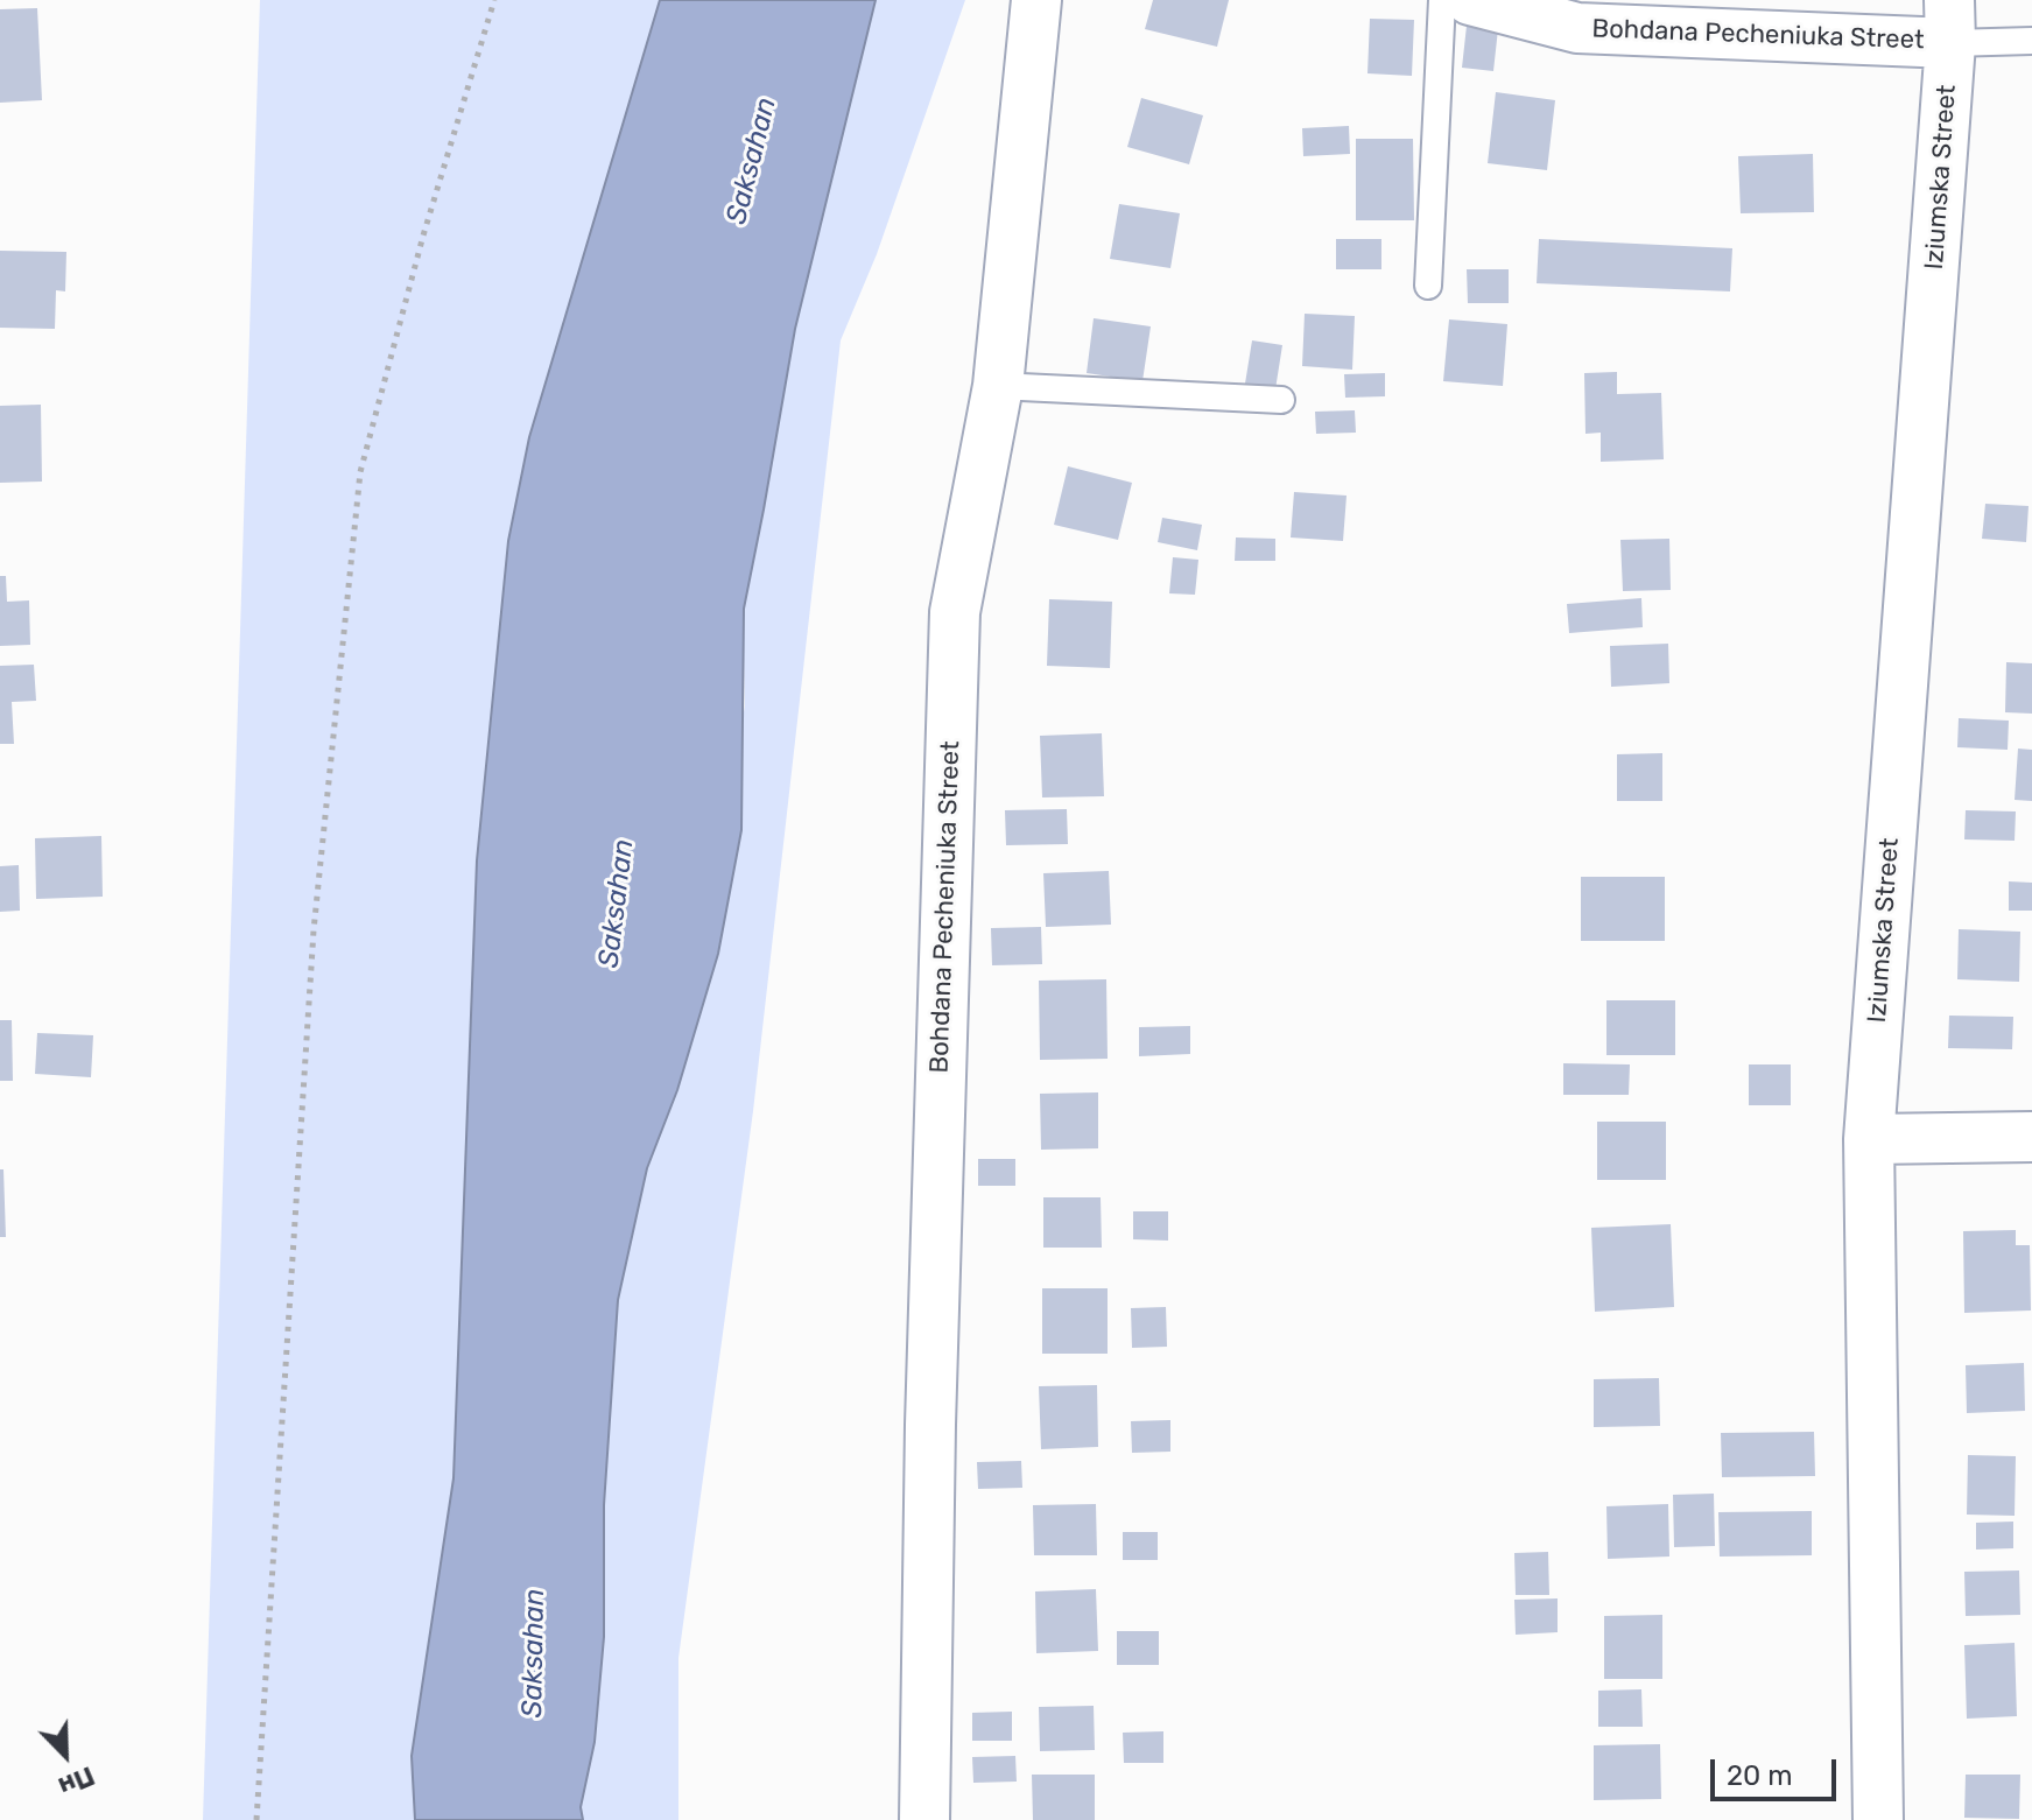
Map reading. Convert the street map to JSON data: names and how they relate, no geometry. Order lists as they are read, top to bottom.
{
  "streets": {
    "street": ["Bohdana Pecheniuka Street", "Iziumska Street"]
  },
  "crossings": [
    ["Bohdana Pecheniuka Street", "Iziumska Street"]
  ],
  "water": ["Saksahan"],
  "scale_bar": "20 m",
  "north": "bottom right"
}
